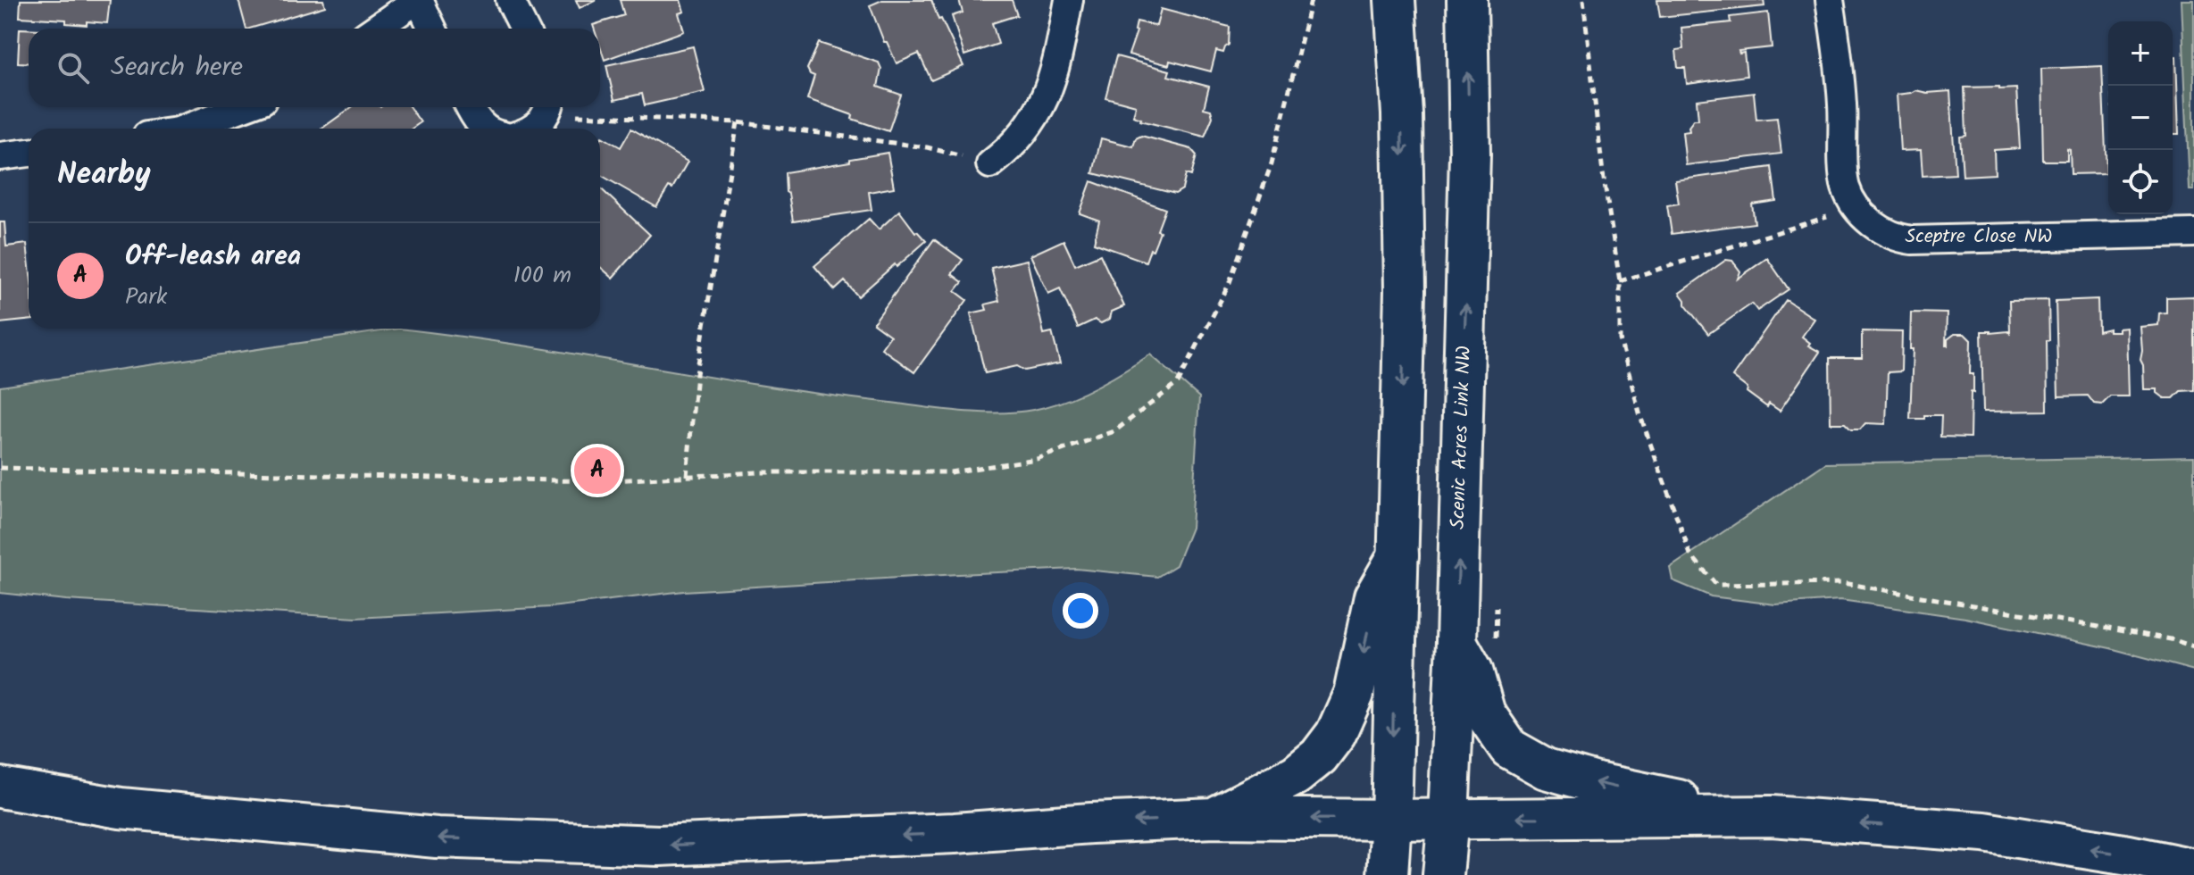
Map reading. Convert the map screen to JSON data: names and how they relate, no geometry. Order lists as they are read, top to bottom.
{
  "streets": {
    "main road": ["Scenic Acres Link NW"],
    "street": ["Sceptre Close NW"]
  },
  "page": {
    "map_buttons": ["+", "−"],
    "search": "Search here",
    "heading": "Nearby",
    "list": [
      {
        "mark": "A",
        "name": "Off-leash area",
        "note": "Park",
        "value": "100 m"
      }
    ],
    "pins": "A"
  }
}
